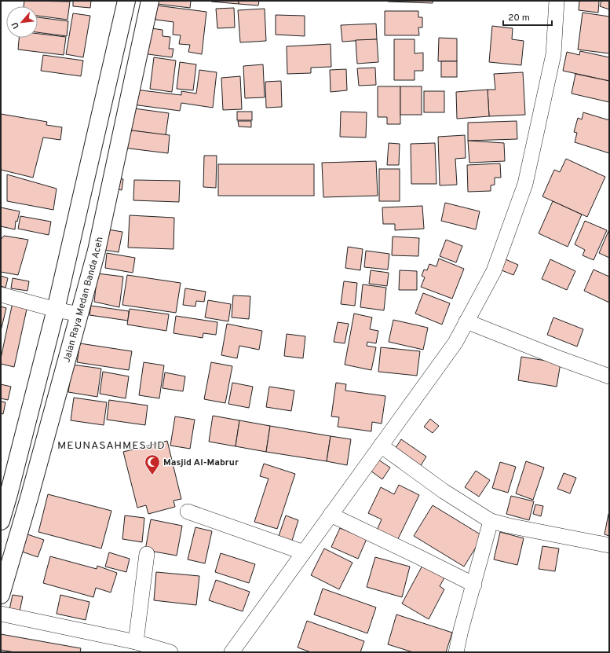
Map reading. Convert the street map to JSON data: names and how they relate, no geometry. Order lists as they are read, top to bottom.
{
  "streets": {
    "highway": ["Jalan Raya Medan Banda Aceh"]
  },
  "districts": ["MEUNASAHMESJID"],
  "places": {
    "mosque": ["Masjid Al-Mabrur"]
  },
  "scale_bar": "20 m",
  "north": "bottom left"
}
